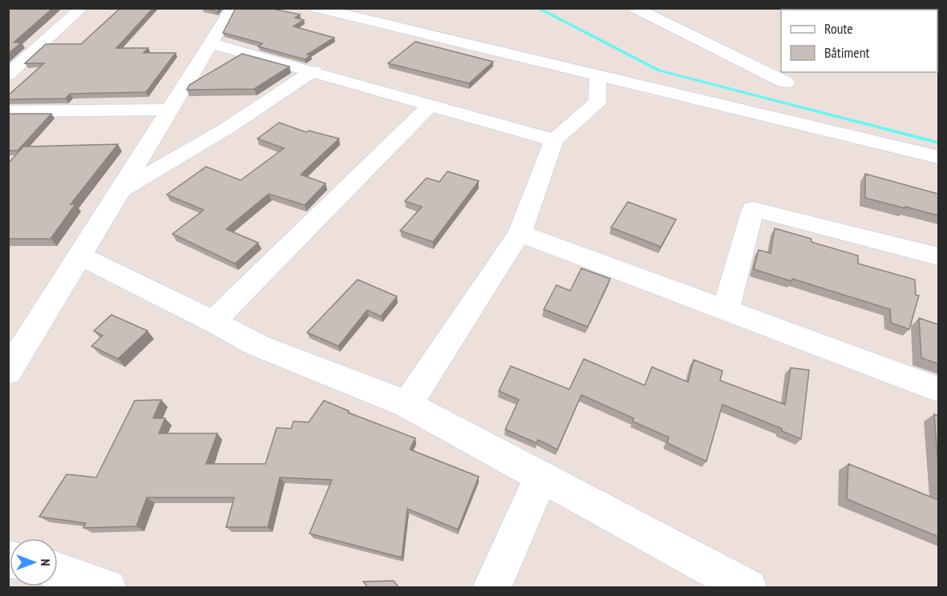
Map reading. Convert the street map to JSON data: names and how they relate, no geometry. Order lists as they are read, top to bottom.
{
  "legend": ["Route", "Bâtiment"],
  "north": "right"
}
